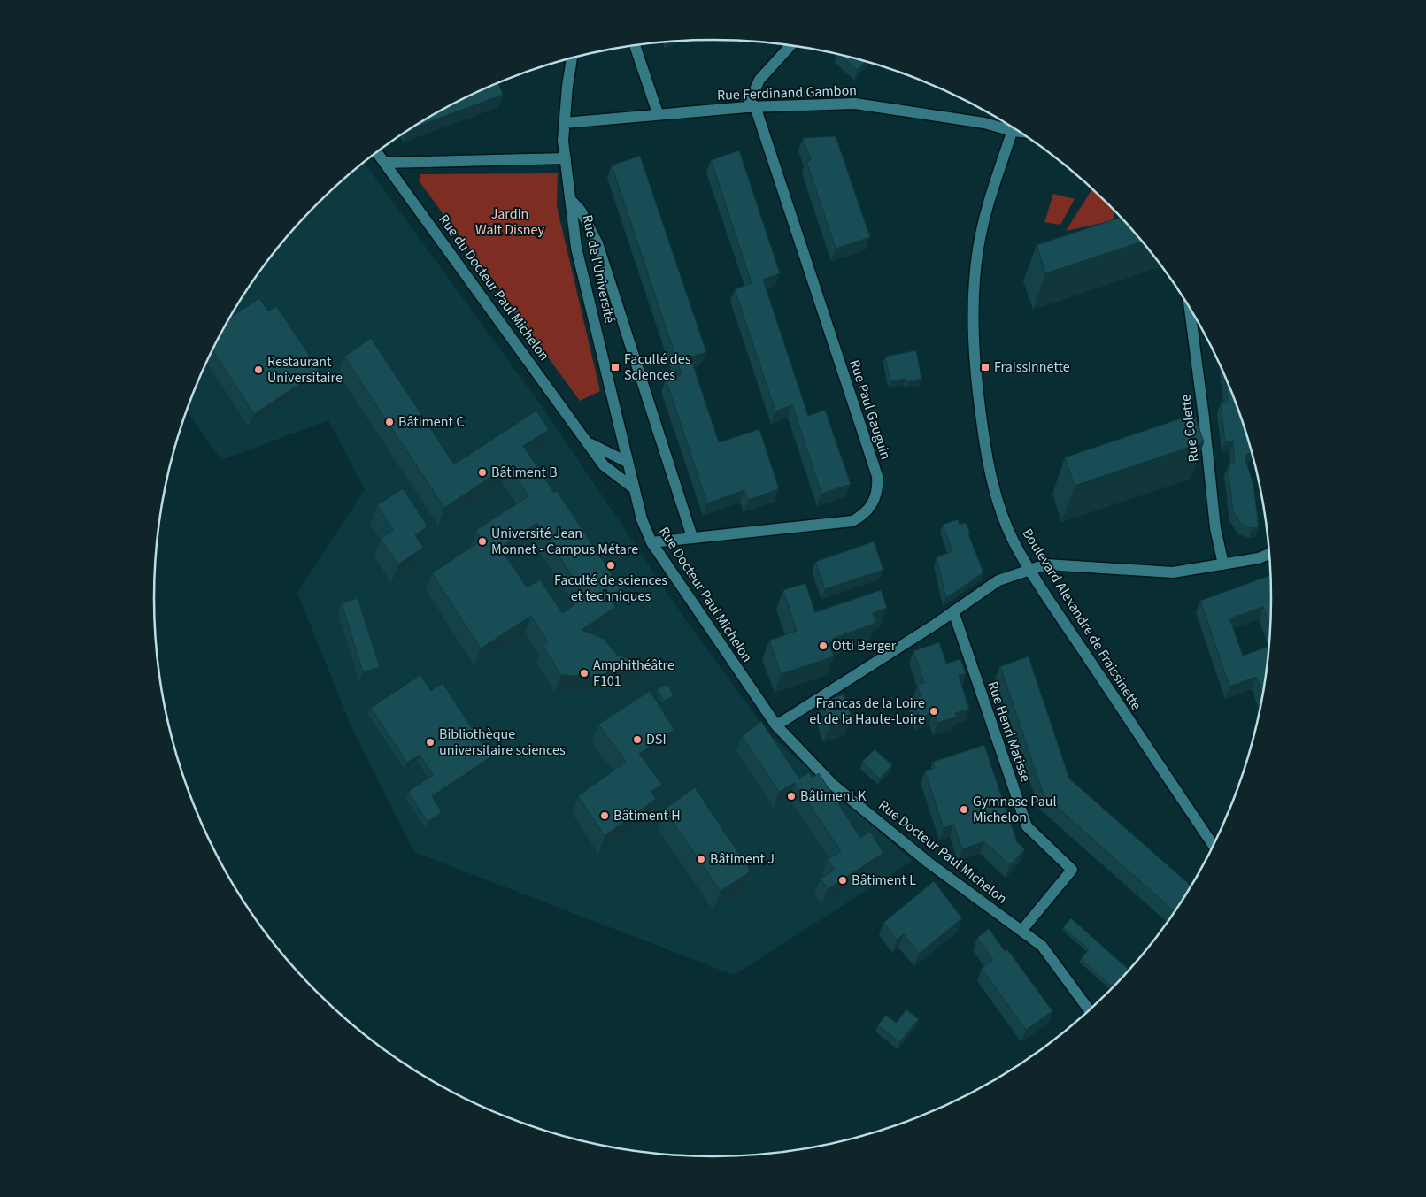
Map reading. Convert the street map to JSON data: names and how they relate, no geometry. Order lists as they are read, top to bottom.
{
  "streets": {
    "street": [
      "Rue Ferdinand Gambon",
      "Rue de l'Université",
      "Rue du Docteur Paul Michelon",
      "Rue Paul Gauguin",
      "Rue Colette",
      "Rue Docteur Paul Michelon",
      "Boulevard Alexandre de Fraissinette",
      "Rue Henri Matisse"
    ]
  },
  "crossings": [
    ["Rue Ferdinand Gambon", "Rue de l'Université"],
    ["Rue Ferdinand Gambon", "Rue Paul Gauguin"],
    ["Rue de l'Université", "Rue du Docteur Paul Michelon"],
    ["Rue de l'Université", "Rue Docteur Paul Michelon"],
    ["Rue du Docteur Paul Michelon", "Rue Docteur Paul Michelon"],
    ["Rue Paul Gauguin", "Rue Docteur Paul Michelon"],
    ["Rue Docteur Paul Michelon", "Rue Henri Matisse"]
  ],
  "parks": ["Jardin Walt Disney"],
  "places": {
    "transit": ["Faculté des Sciences", "Fraissinnette"],
    "other": [
      "Restaurant Universitaire",
      "Bâtiment C",
      "Bâtiment B",
      "Université Jean Monnet - Campus Métare",
      "Faculté de sciences et techniques",
      "Otti Berger",
      "Amphithéâtre F101",
      "Francas de la Loire et de la Haute-Loire",
      "DSI",
      "Bibliothèque universitaire sciences",
      "Bâtiment K",
      "Gymnase Paul Michelon",
      "Bâtiment H",
      "Bâtiment J",
      "Bâtiment L"
    ]
  }
}
